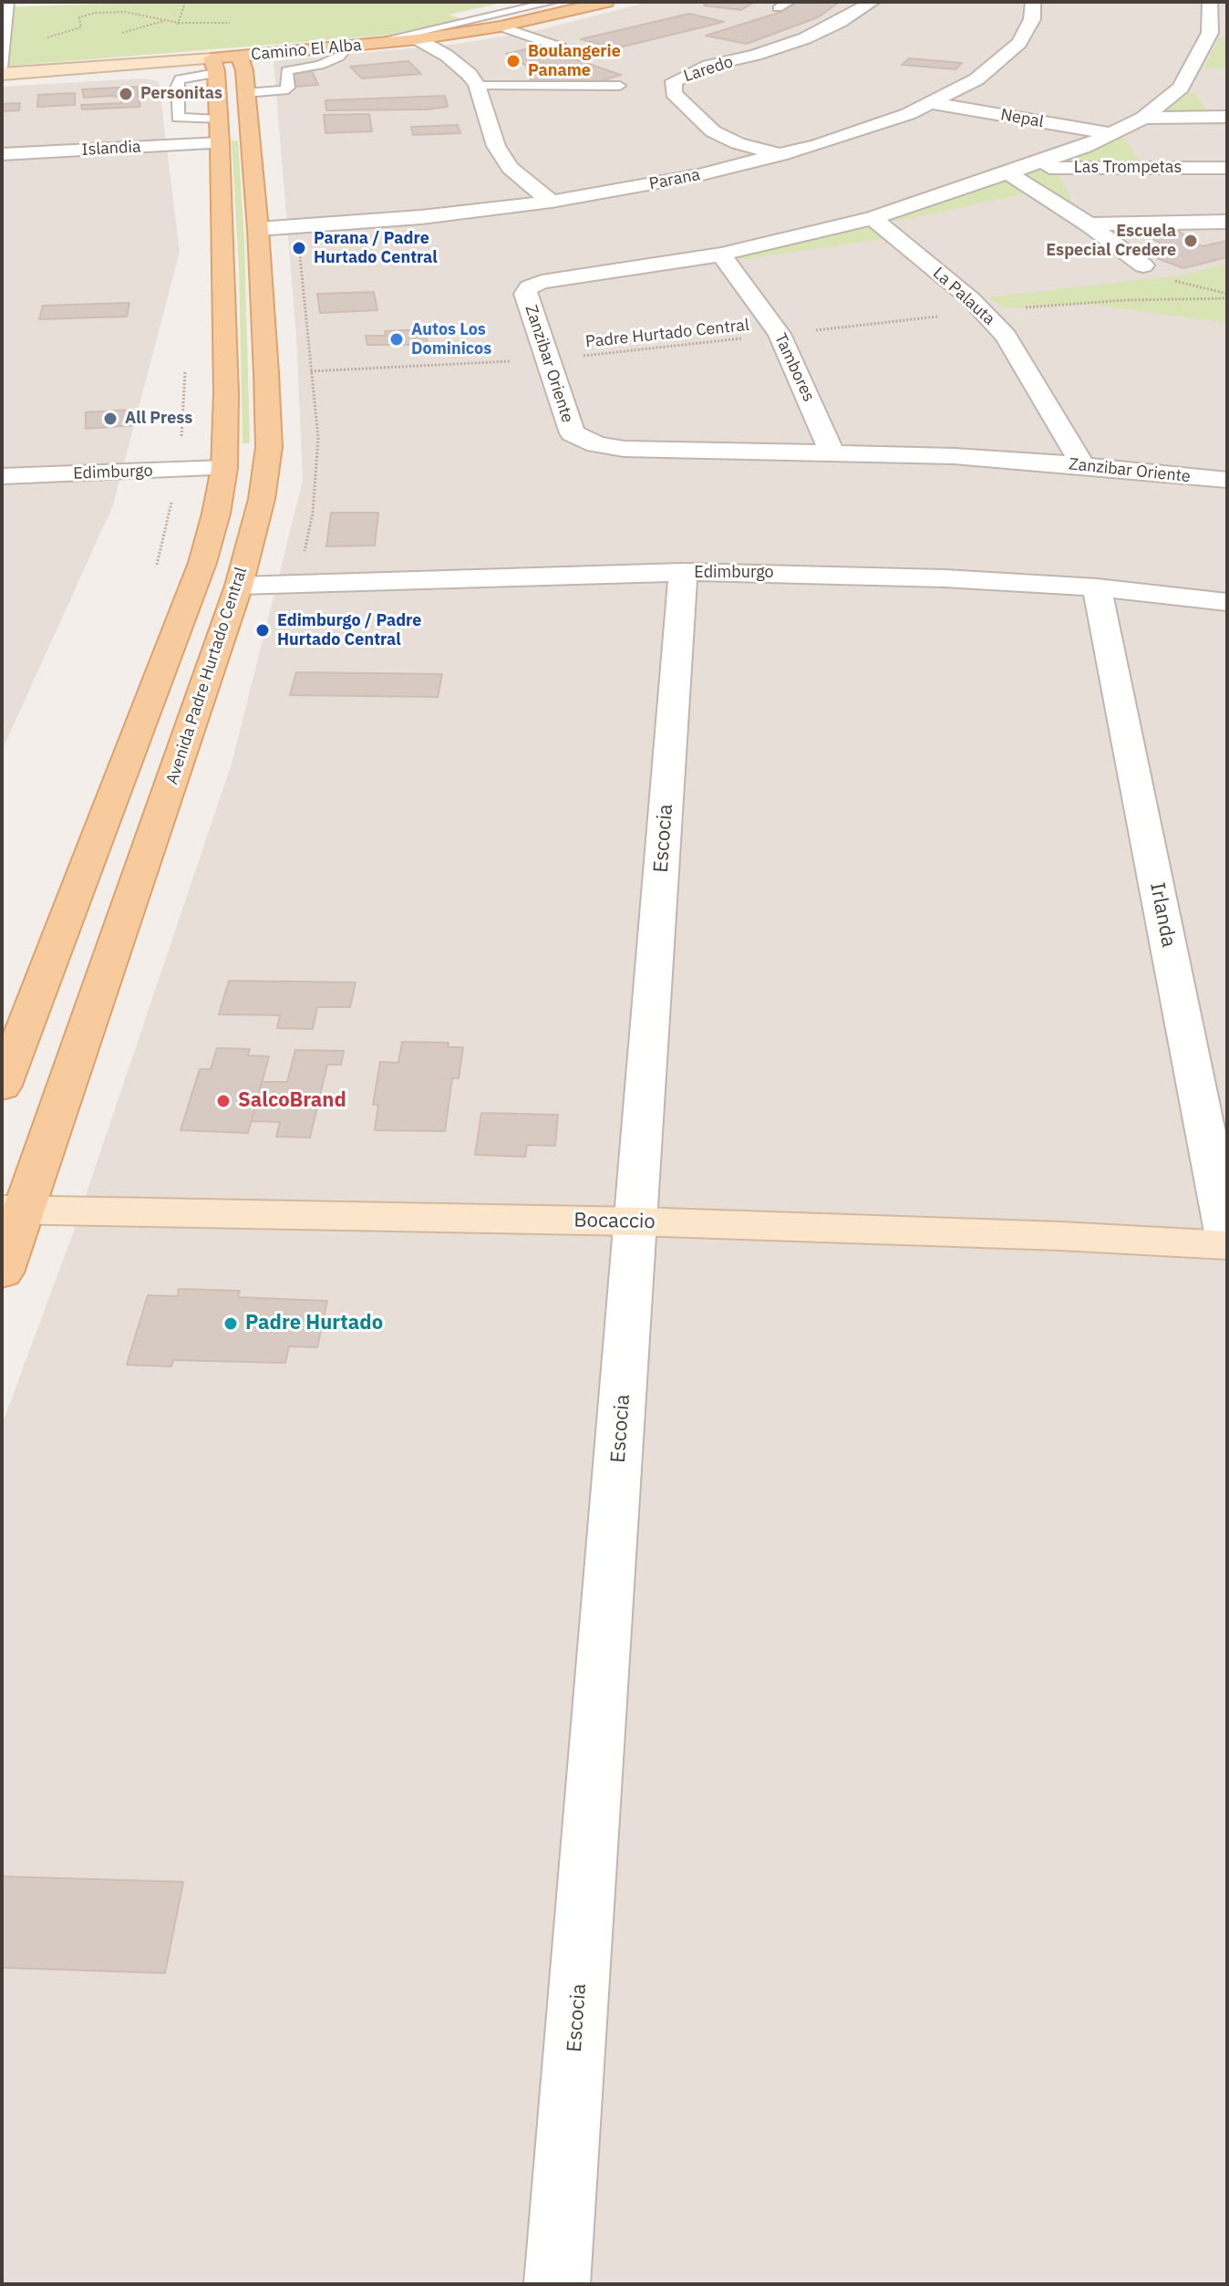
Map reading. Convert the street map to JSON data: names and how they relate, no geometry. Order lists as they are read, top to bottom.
{
  "streets": {
    "main road": ["Camino El Alba", "Avenida Padre Hurtado Central"],
    "street": [
      "Laredo",
      "Nepal",
      "Islandia",
      "Las Trompetas",
      "Parana",
      "La Palauta",
      "Zanzibar Oriente",
      "Tambores",
      "Edimburgo",
      "Escocia",
      "Irlanda",
      "Bocaccio"
    ],
    "path": ["Padre Hurtado Central"]
  },
  "crossings": [
    ["Camino El Alba", "Avenida Padre Hurtado Central"],
    ["Laredo", "Parana"],
    ["Nepal", "Parana"],
    ["Nepal", "Zanzibar Oriente"],
    ["Islandia", "Avenida Padre Hurtado Central"],
    ["Las Trompetas", "Zanzibar Oriente"],
    ["Parana", "Avenida Padre Hurtado Central"],
    ["La Palauta", "Padre Hurtado Central"],
    ["La Palauta", "Zanzibar Oriente"],
    ["Padre Hurtado Central", "Zanzibar Oriente"],
    ["Padre Hurtado Central", "Tambores"],
    ["Padre Hurtado Central", "Avenida Padre Hurtado Central"],
    ["Zanzibar Oriente", "Tambores"],
    ["Edimburgo", "Avenida Padre Hurtado Central"],
    ["Edimburgo", "Escocia"],
    ["Edimburgo", "Irlanda"],
    ["Avenida Padre Hurtado Central", "Bocaccio"],
    ["Escocia", "Bocaccio"],
    ["Irlanda", "Bocaccio"]
  ],
  "places": [
    "Boulangerie Paname",
    "Personitas",
    "Escuela Especial Credere",
    "Parana / Padre Hurtado Central",
    "Autos Los Dominicos",
    "All Press",
    "Edimburgo / Padre Hurtado Central",
    "SalcoBrand",
    "Padre Hurtado"
  ]
}
